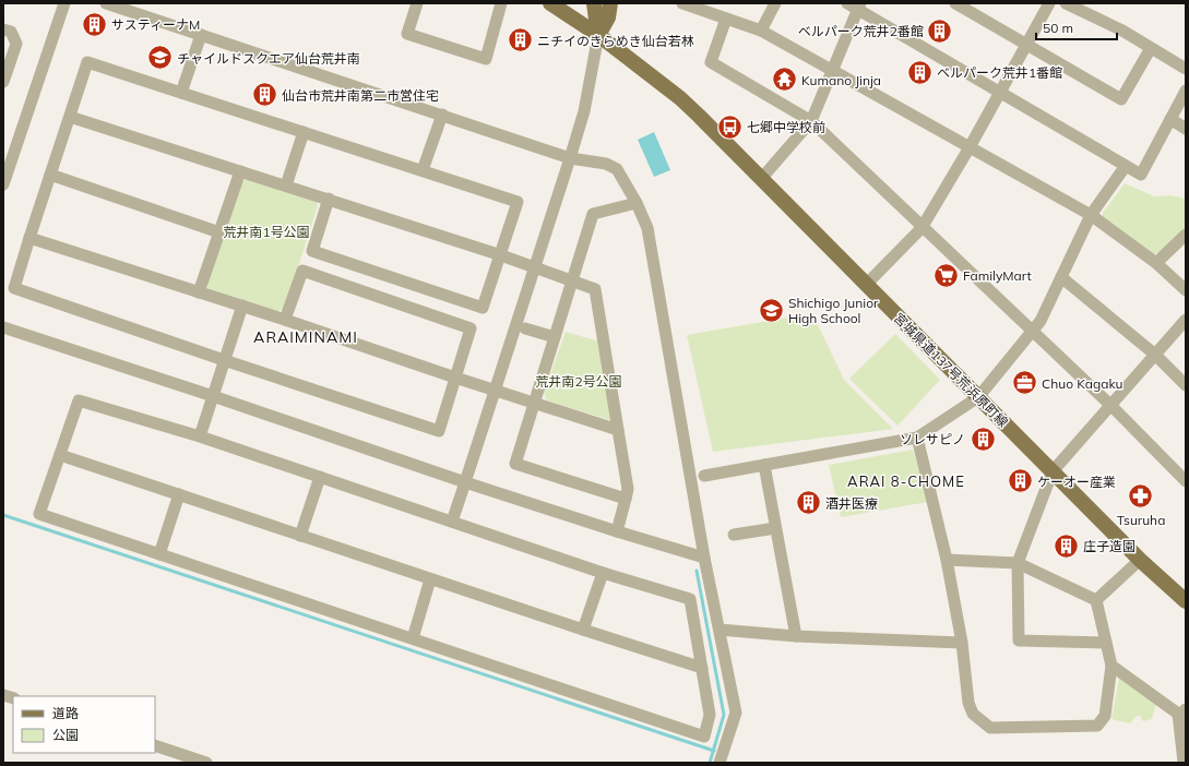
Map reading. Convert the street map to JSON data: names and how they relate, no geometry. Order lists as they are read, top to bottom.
{
  "streets": {
    "main road": ["宮城県道137号荒浜原町線"]
  },
  "districts": ["ARAIMINAMI", "ARAI 8-CHOME"],
  "parks": ["荒井南1号公園", "荒井南2号公園"],
  "places": {
    "building": [
      "サスティーナM",
      "ベルパーク荒井2番館",
      "ニチイのきらめき仙台若林",
      "ベルパーク荒井1番館",
      "仙台市荒井南第二市営住宅",
      "ソレサピノ",
      "ケーオー産業",
      "酒井医療",
      "庄子造園"
    ],
    "school or university": ["チャイルドスクエア仙台荒井南", "Shichigo Junior High School"],
    "temple": ["Kumano Jinja"],
    "bus stop": ["七郷中学校前"],
    "supermarket": ["FamilyMart"],
    "office": ["Chuo Kagaku"],
    "pharmacy": ["Tsuruha"]
  },
  "legend": ["道路", "公園"],
  "scale_bar": "50 m"
}
